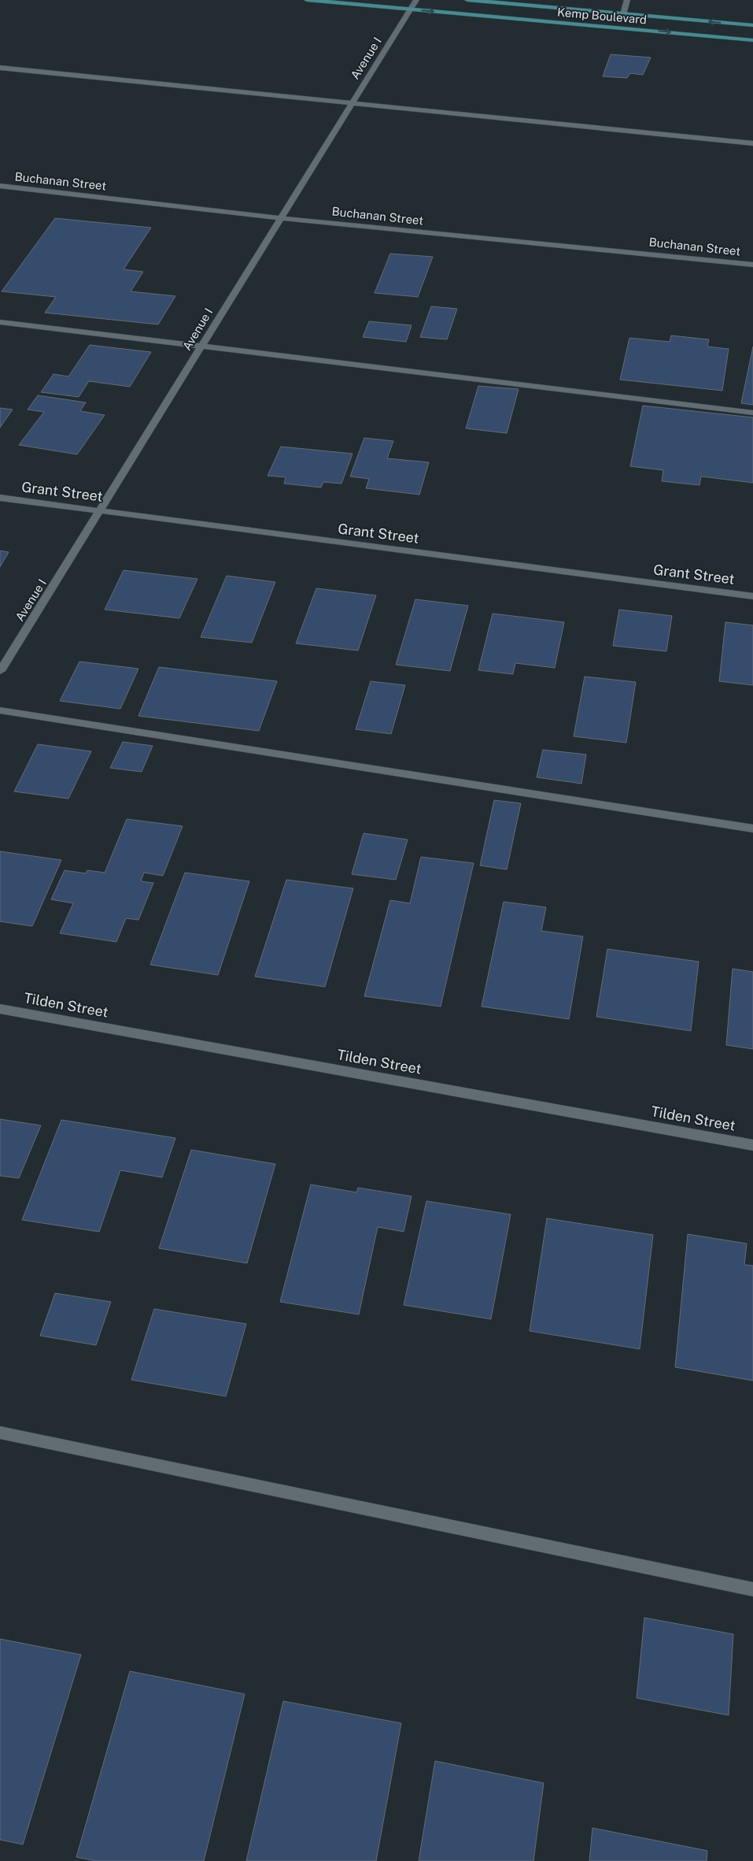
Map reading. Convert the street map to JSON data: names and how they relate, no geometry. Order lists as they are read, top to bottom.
{
  "streets": {
    "main road": ["Kemp Boulevard"],
    "street": [
      "Avenue I",
      "Buchanan Street",
      "Grant Street",
      "Tilden Street"
    ]
  },
  "crossings": [
    ["Kemp Boulevard", "Avenue I"],
    ["Avenue I", "Buchanan Street"],
    ["Avenue I", "Grant Street"]
  ]
}
